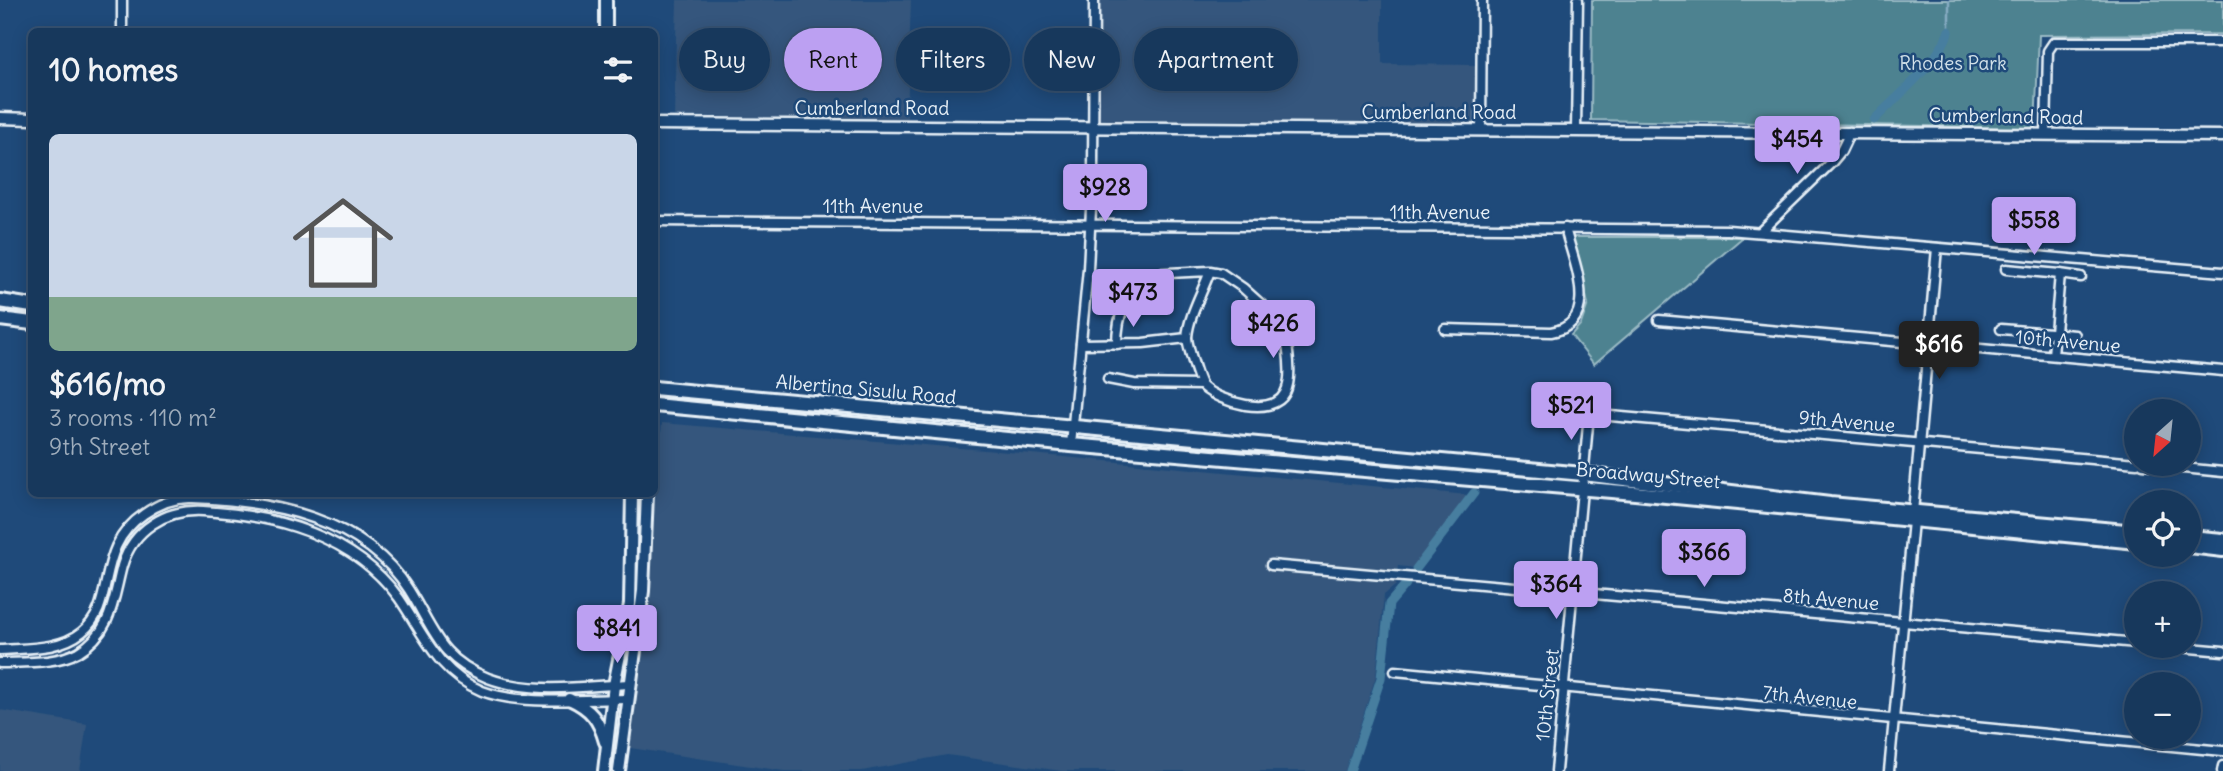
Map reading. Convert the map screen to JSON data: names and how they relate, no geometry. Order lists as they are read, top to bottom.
{
  "streets": {
    "main road": ["Albertina Sisulu Road", "Broadway Street"],
    "street": [
      "Cumberland Road",
      "11th Avenue",
      "10th Avenue",
      "9th Avenue",
      "8th Avenue",
      "10th Street",
      "7th Avenue"
    ]
  },
  "crossings": [
    ["Albertina Sisulu Road", "Broadway Street"],
    ["9th Avenue", "10th Street"],
    ["Broadway Street", "10th Street"],
    ["8th Avenue", "10th Street"],
    ["10th Street", "7th Avenue"]
  ],
  "parks": ["Rhodes Park"],
  "north": "bottom left",
  "page": {
    "chip": [
      "Buy",
      "Rent",
      "Filters",
      "New",
      "Apartment"
    ],
    "heading": "10 homes",
    "list": [
      {
        "name": "$616/mo",
        "note": "3 rooms · 110 m² · 9th Street"
      }
    ],
    "price": [
      "$454",
      "$928",
      "$558",
      "$473",
      "$426",
      "$616",
      "$521",
      "$366",
      "$364",
      "$841"
    ],
    "map_buttons": ["+", "−"]
  }
}
